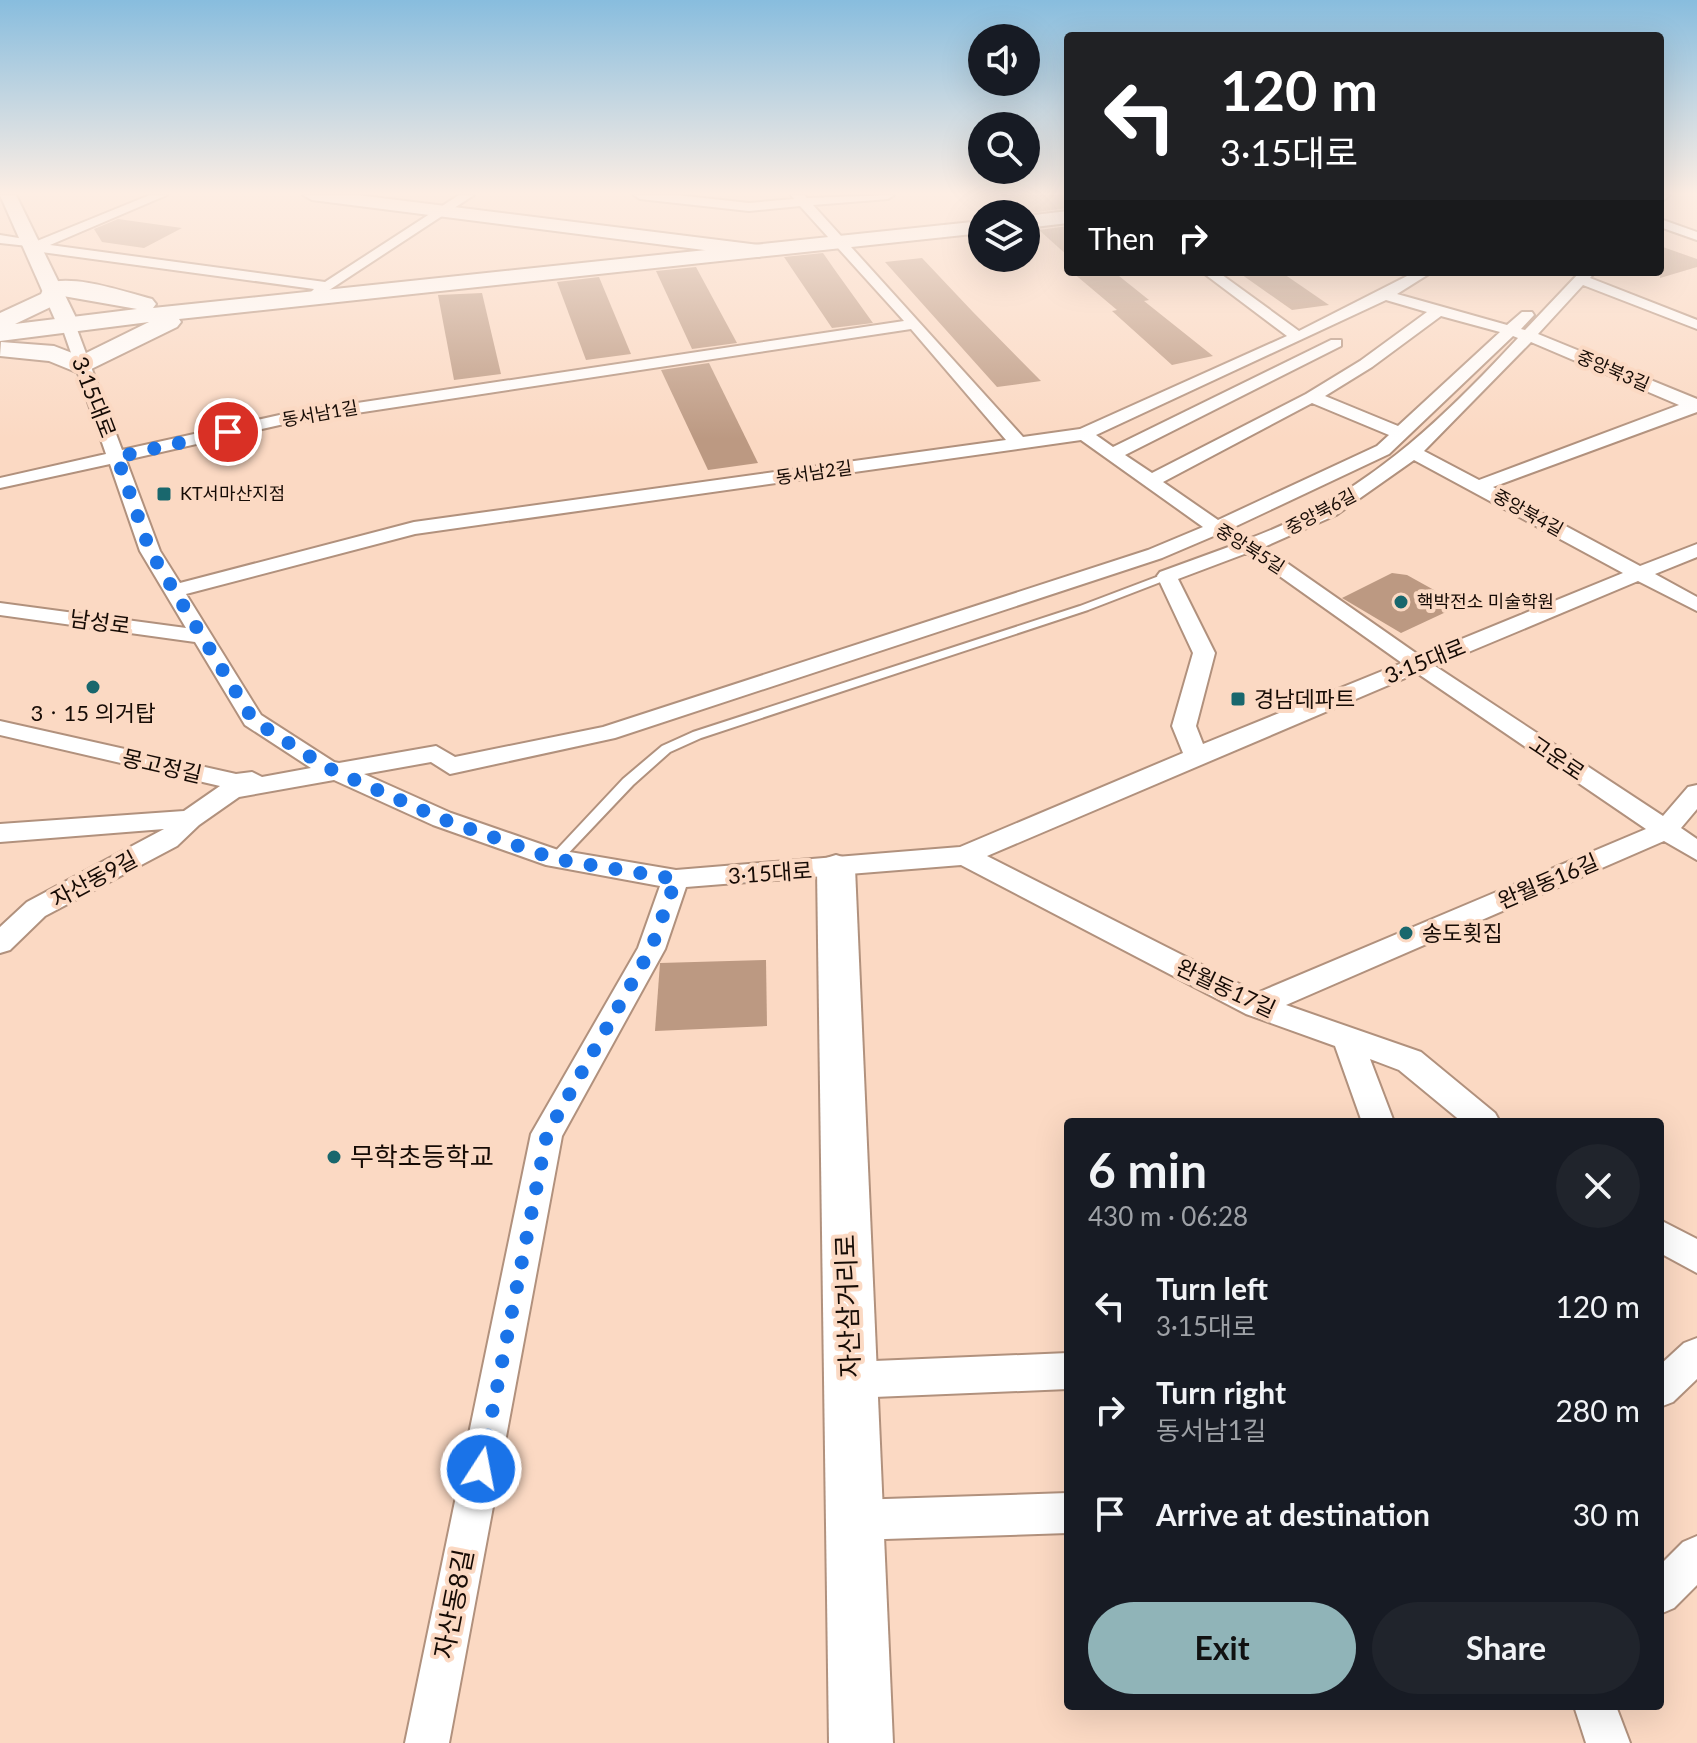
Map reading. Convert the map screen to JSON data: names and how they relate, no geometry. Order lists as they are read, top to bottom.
{
  "streets": {
    "main road": ["자산삼거리로"],
    "street": [
      "중앙북3길",
      "3·15대로",
      "동서남1길",
      "동서남2길",
      "중앙북6길",
      "중앙북4길",
      "중앙북5길",
      "남성로",
      "고운로",
      "몽고정길",
      "자산동9길",
      "완월동16길",
      "완월동17길",
      "자산동8길"
    ]
  },
  "crossings": [
    ["중앙북3길", "동서남2길"],
    ["중앙북3길", "중앙북6길"],
    ["3·15대로", "동서남1길"],
    ["3·15대로", "동서남2길"],
    ["3·15대로", "중앙북4길"],
    ["3·15대로", "중앙북5길"],
    ["3·15대로", "남성로"],
    ["3·15대로", "고운로"],
    ["3·15대로", "몽고정길"],
    ["3·15대로", "자산동9길"],
    ["3·15대로", "완월동17길"],
    ["3·15대로", "자산삼거리로"],
    ["3·15대로", "자산동8길"],
    ["동서남2길", "중앙북5길"],
    ["중앙북6길", "중앙북4길"],
    ["중앙북6길", "중앙북5길"],
    ["중앙북5길", "고운로"],
    ["고운로", "완월동16길"],
    ["몽고정길", "자산동9길"],
    ["완월동16길", "완월동17길"]
  ],
  "places": {
    "transit": ["KT서마산지점", "경남데파트"],
    "other": [
      "핵박전소 미술학원",
      "3ㆍ15 의거탑",
      "송도횟집",
      "무학초등학교"
    ]
  },
  "page": {
    "turn": ["120 m", "3·15대로"],
    "then": "Then",
    "heading": ["6 min", "430 m · 06:28"],
    "list": [
      {
        "name": "Turn left",
        "note": "3·15대로",
        "value": "120 m"
      },
      {
        "name": "Turn right",
        "note": "동서남1길",
        "value": "280 m"
      },
      {
        "name": "Arrive at destination",
        "value": "30 m"
      }
    ],
    "buttons": ["Exit", "Share"]
  }
}
